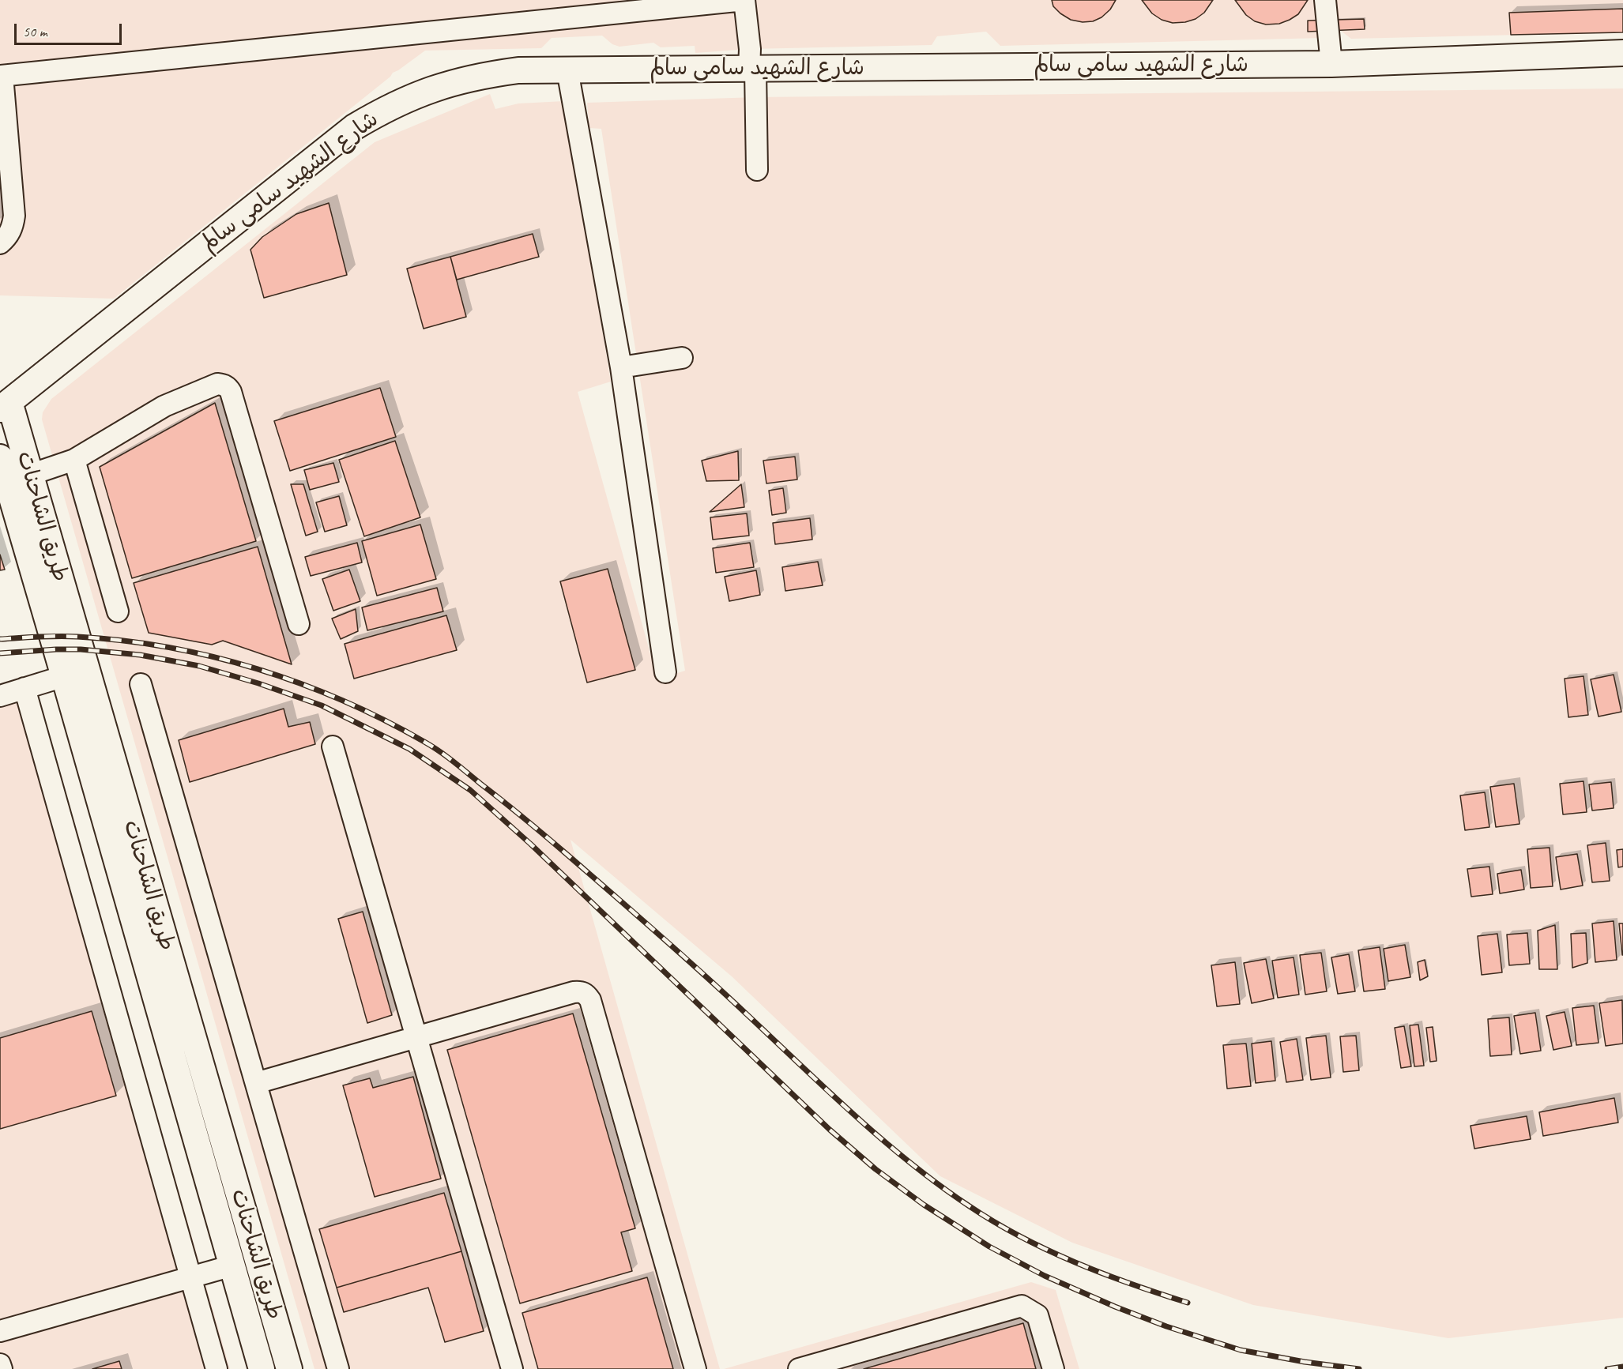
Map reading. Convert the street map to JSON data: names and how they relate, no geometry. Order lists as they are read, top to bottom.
{
  "streets": {
    "main road": ["شارع الشهيد سامى سالم", "طريق الشاحنات"]
  },
  "crossings": [
    ["شارع الشهيد سامى سالم", "طريق الشاحنات"]
  ],
  "scale_bar": "50 m"
}
